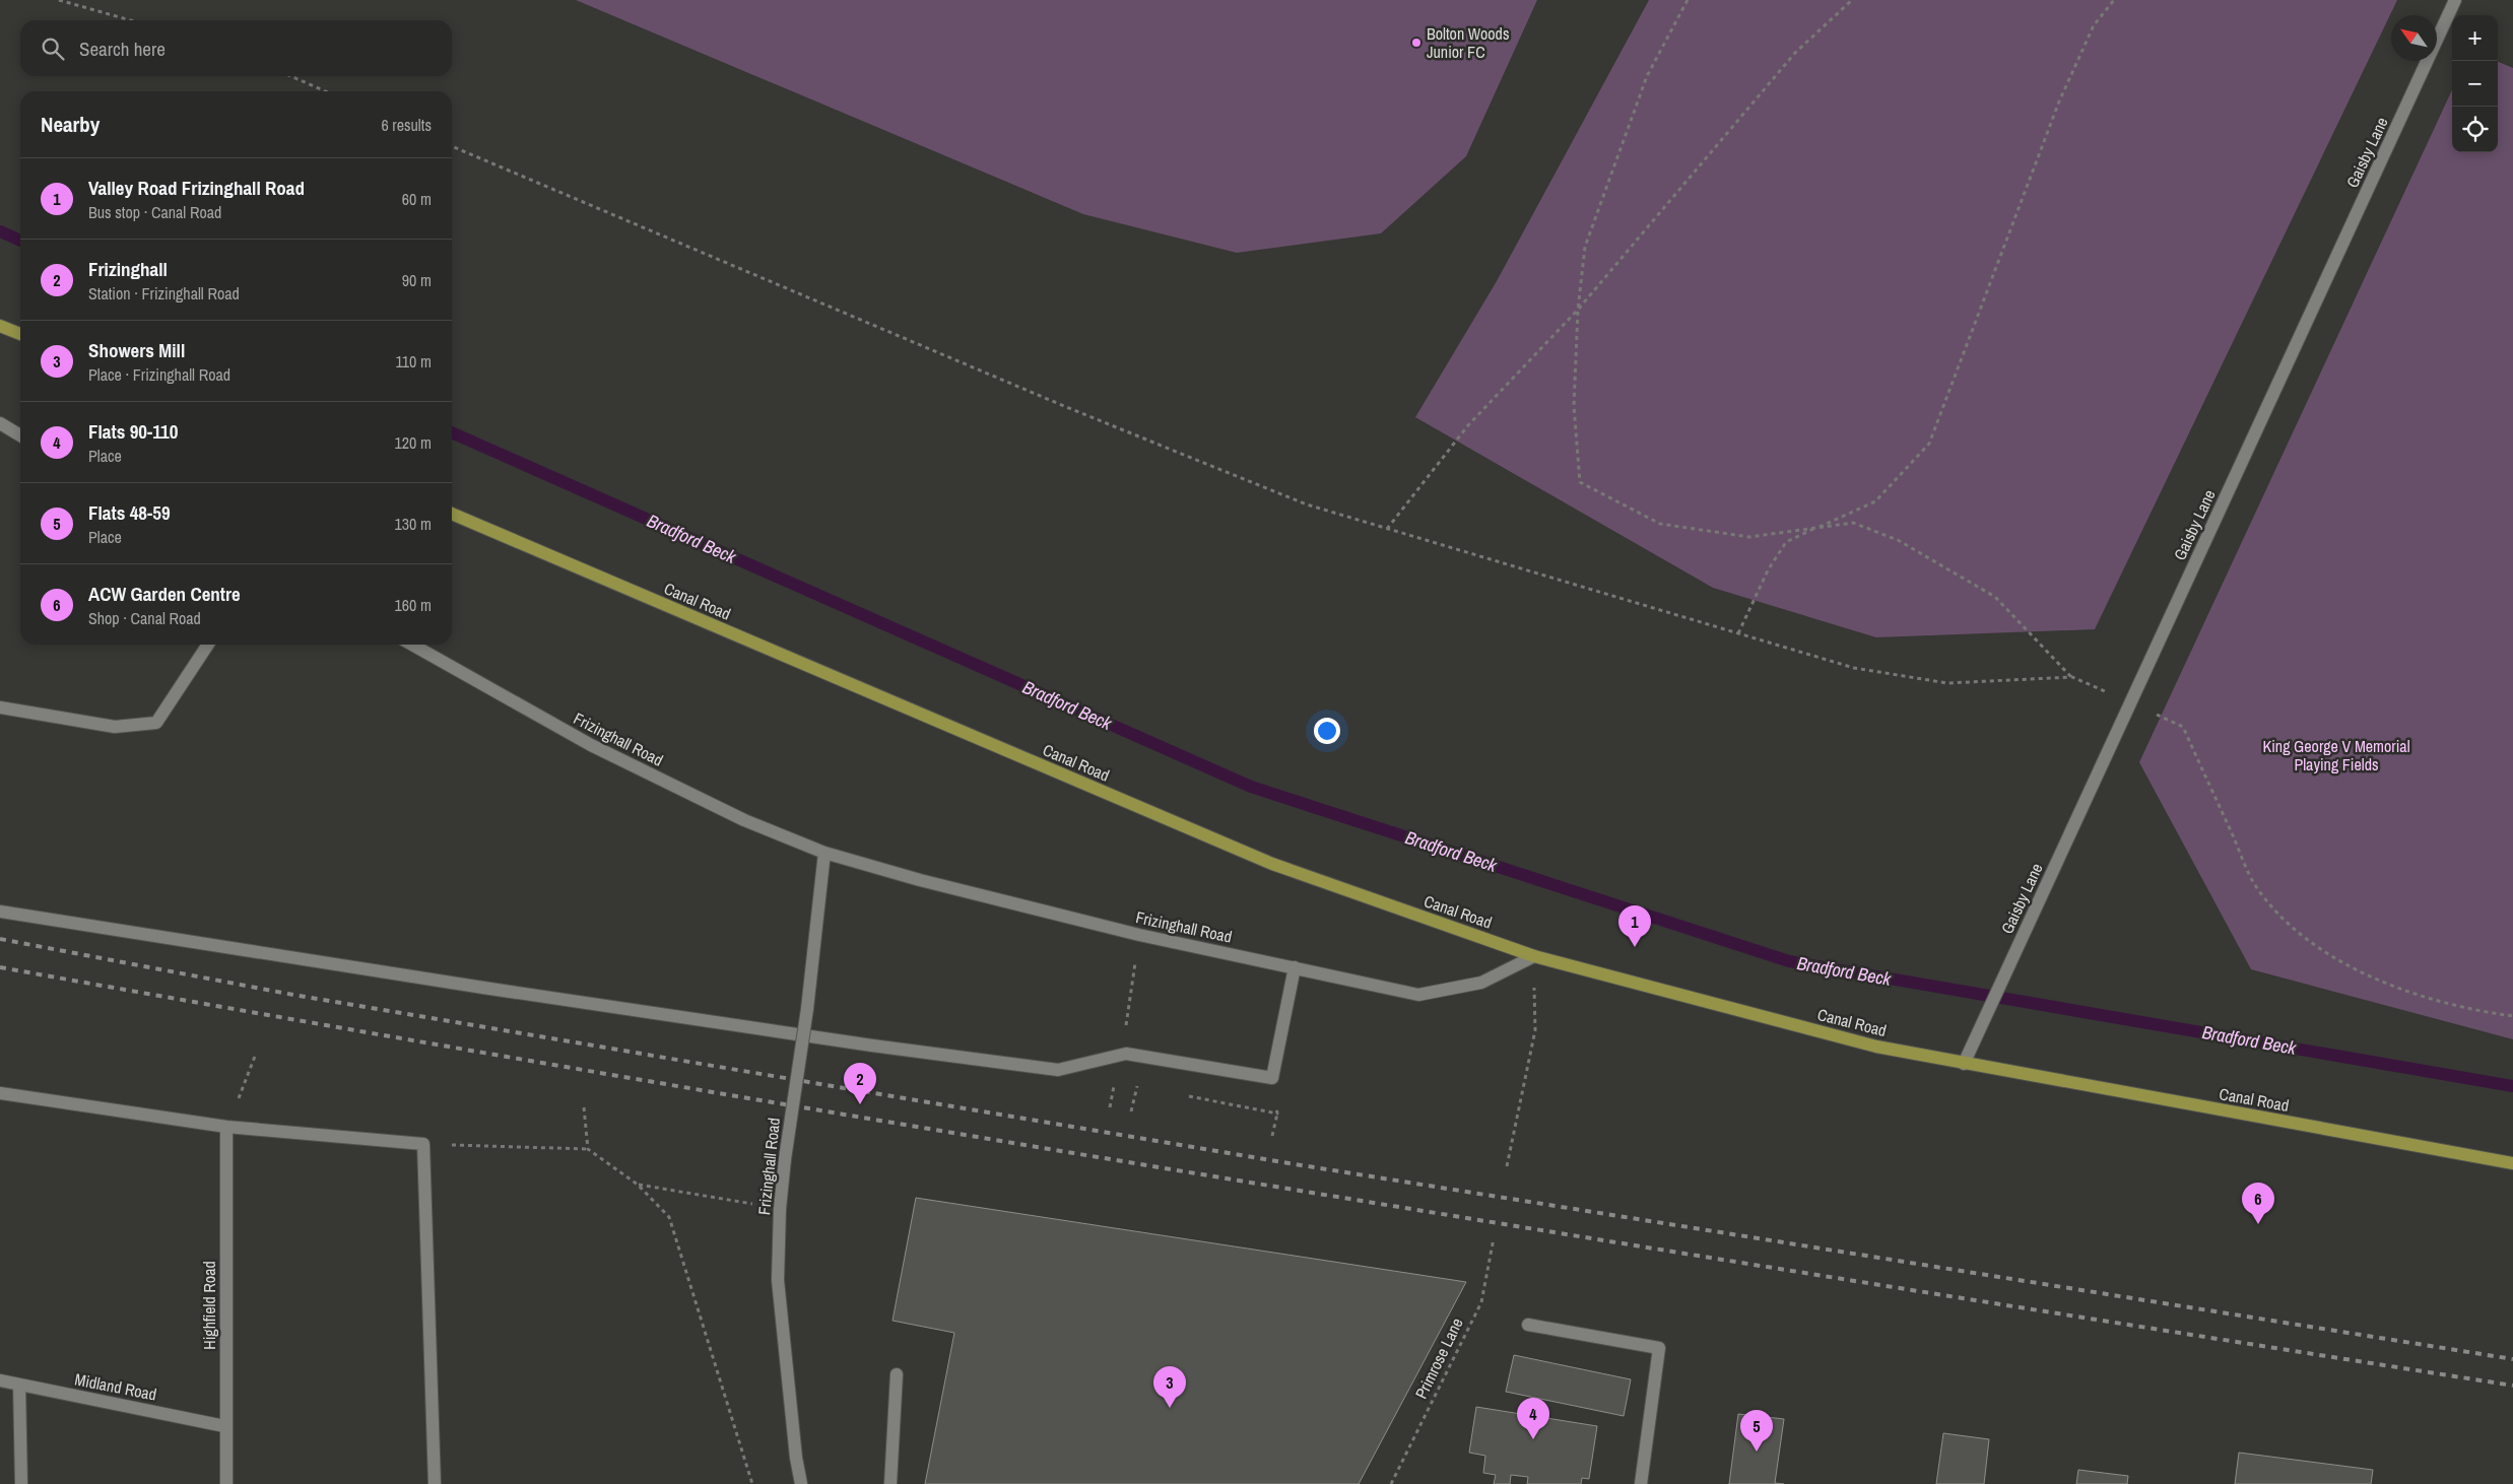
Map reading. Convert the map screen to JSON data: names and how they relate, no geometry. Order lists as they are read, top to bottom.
{
  "streets": {
    "main road": ["Canal Road"],
    "street": [
      "Gaisby Lane",
      "Frizinghall Road",
      "Highfield Road",
      "Midland Road"
    ],
    "path": ["Primrose Lane"]
  },
  "crossings": [
    ["Gaisby Lane", "Canal Road"],
    ["Canal Road", "Frizinghall Road"],
    ["Highfield Road", "Midland Road"]
  ],
  "water": ["Bradford Beck"],
  "parks": ["King George V Memorial Playing Fields"],
  "places": ["Bolton Woods Junior FC"],
  "north": "top left",
  "page": {
    "map_buttons": ["+", "−"],
    "search": "Search here",
    "heading": ["Nearby", "6 results"],
    "list": [
      {
        "mark": "1",
        "name": "Valley Road Frizinghall Road",
        "note": "Bus stop · Canal Road",
        "value": "60 m"
      },
      {
        "mark": "2",
        "name": "Frizinghall",
        "note": "Station · Frizinghall Road",
        "value": "90 m"
      },
      {
        "mark": "3",
        "name": "Showers Mill",
        "note": "Place · Frizinghall Road",
        "value": "110 m"
      },
      {
        "mark": "4",
        "name": "Flats 90-110",
        "note": "Place",
        "value": "120 m"
      },
      {
        "mark": "5",
        "name": "Flats 48-59",
        "note": "Place",
        "value": "130 m"
      },
      {
        "mark": "6",
        "name": "ACW Garden Centre",
        "note": "Shop · Canal Road",
        "value": "160 m"
      }
    ],
    "pins": [
      "1",
      "2",
      "6",
      "3",
      "4",
      "5"
    ]
  }
}
